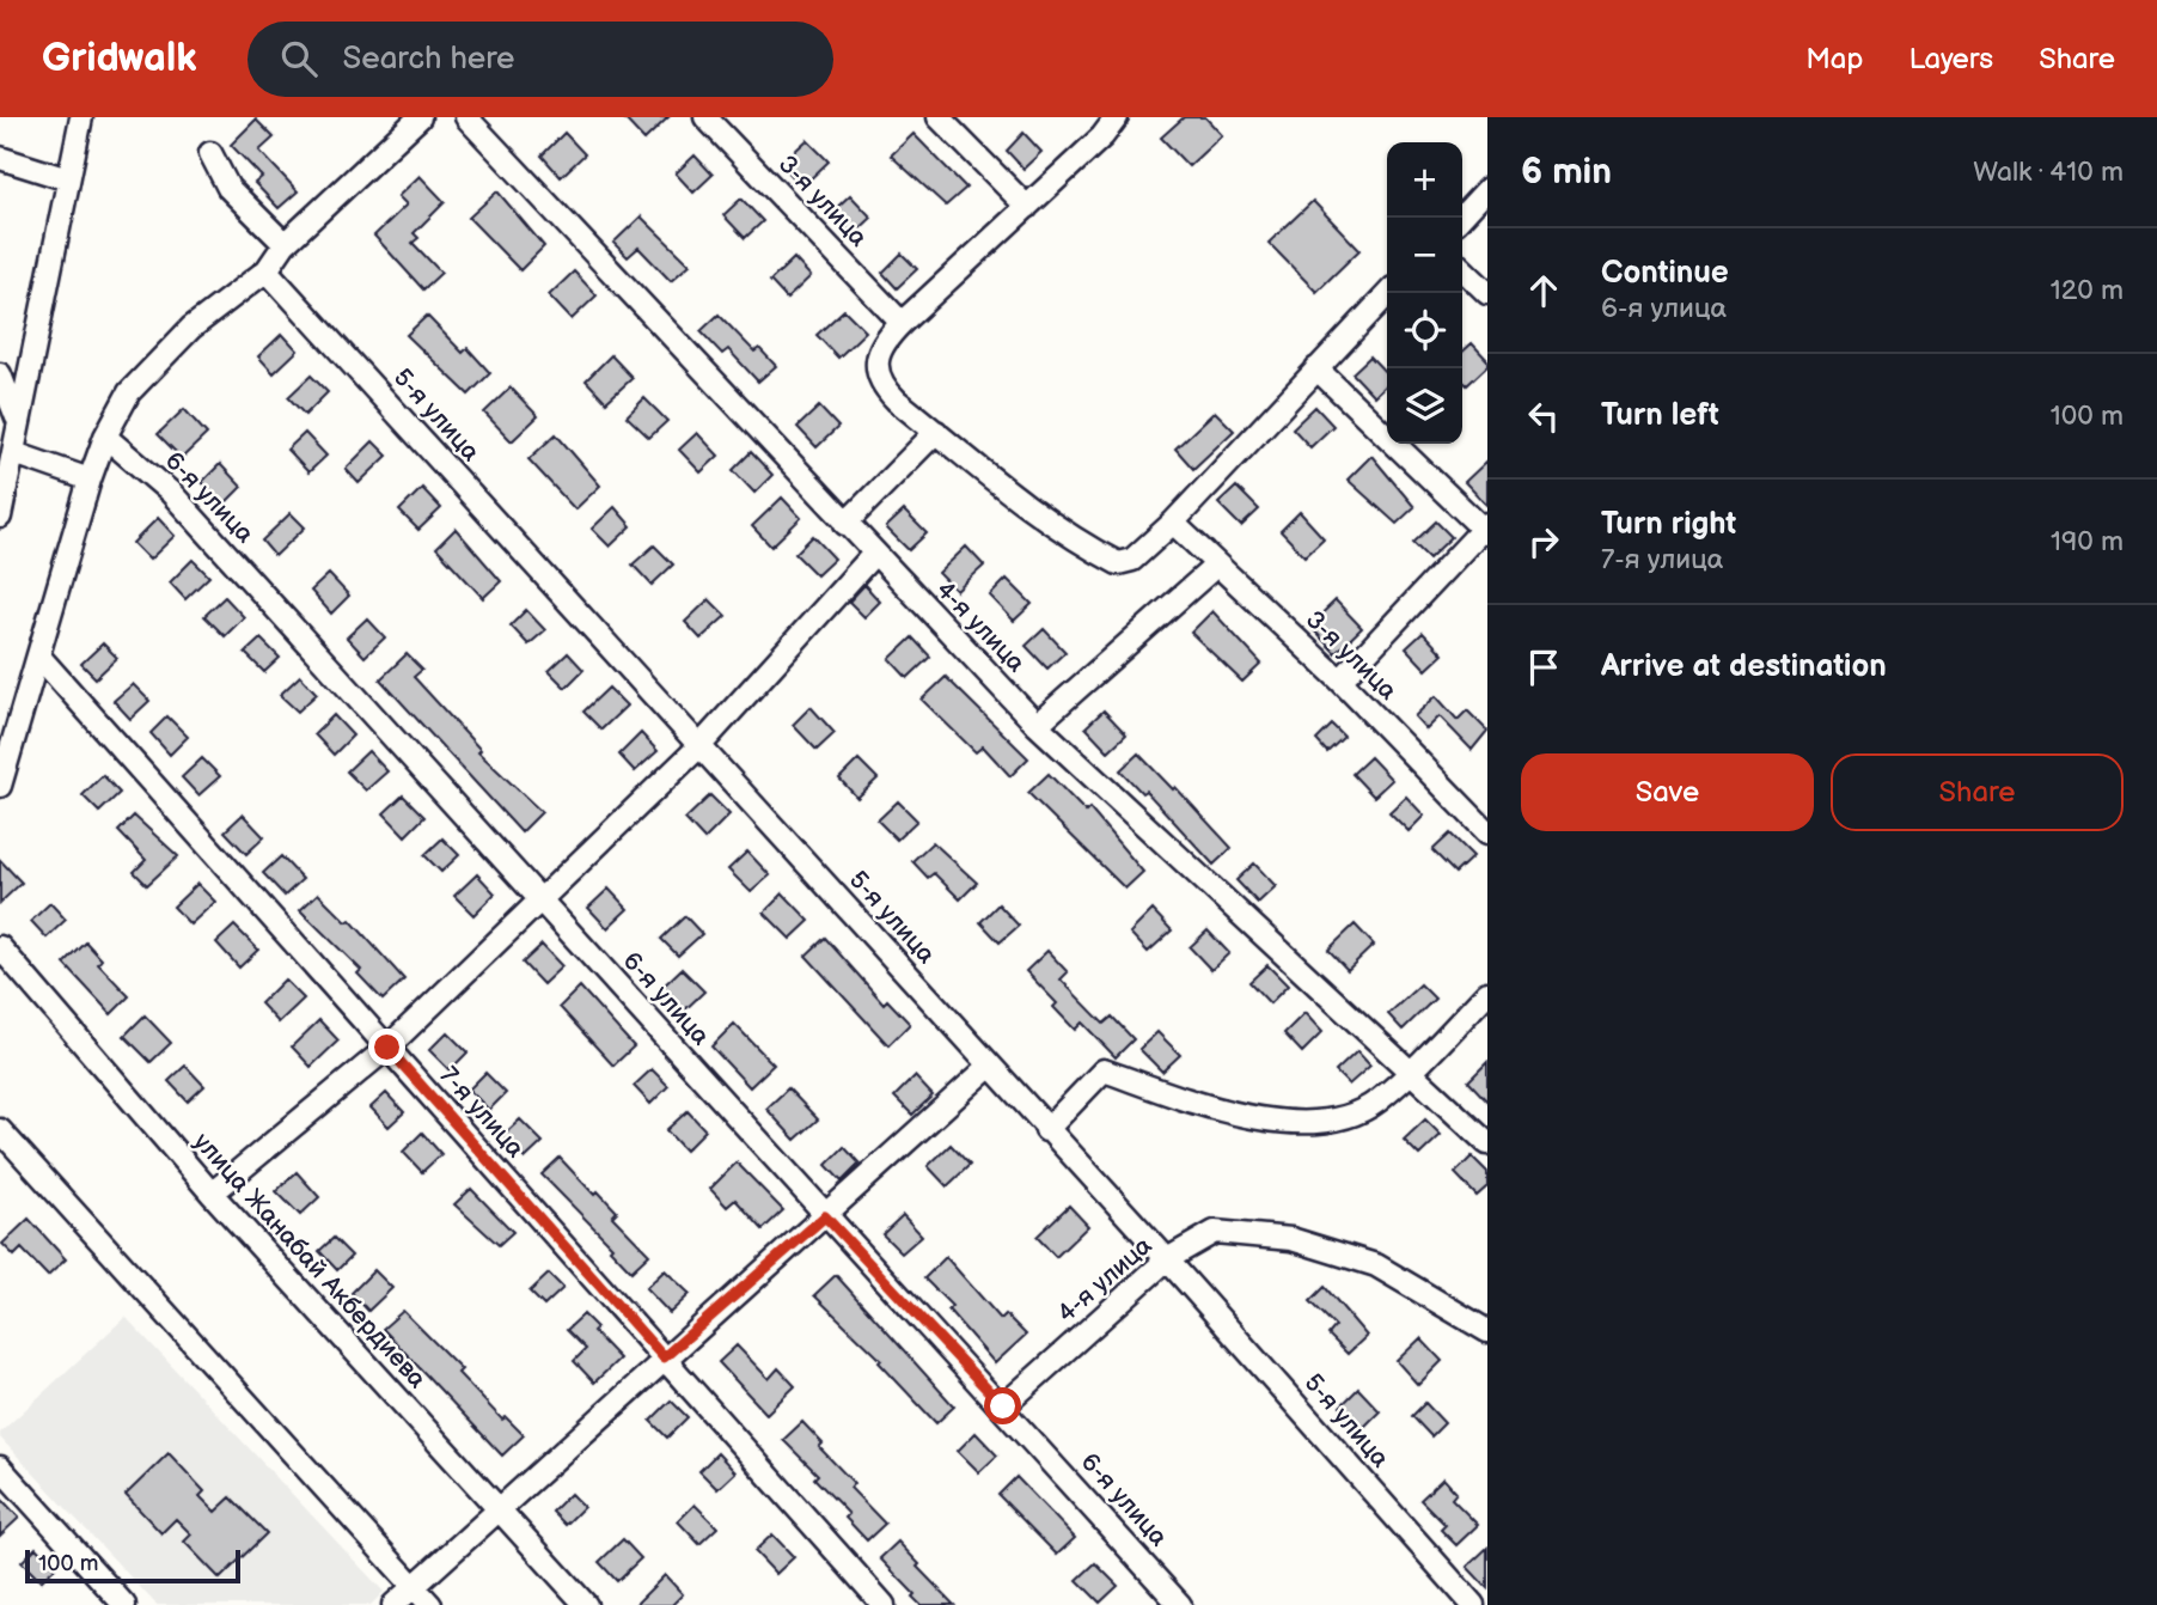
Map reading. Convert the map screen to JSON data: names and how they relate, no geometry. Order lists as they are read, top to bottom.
{
  "streets": {
    "street": [
      "3-я улица",
      "5-я улица",
      "6-я улица",
      "4-я улица",
      "7-я улица",
      "улица Жанабай Акбердиева"
    ]
  },
  "crossings": [
    ["5-я улица", "4-я улица"],
    ["6-я улица", "4-я улица"]
  ],
  "scale_bar": "100 m",
  "page": {
    "header": "Gridwalk",
    "search": "Search here",
    "nav": ["Map", "Layers", "Share"],
    "heading": ["6 min", "Walk · 410 m"],
    "map_buttons": ["+", "−"],
    "list": [
      ["Continue", "6-я улица", "120 m"],
      ["Turn left", "100 m"],
      ["Turn right", "7-я улица", "190 m"],
      "Arrive at destination"
    ],
    "buttons": ["Save", "Share"],
    "scale": "100 m"
  }
}
